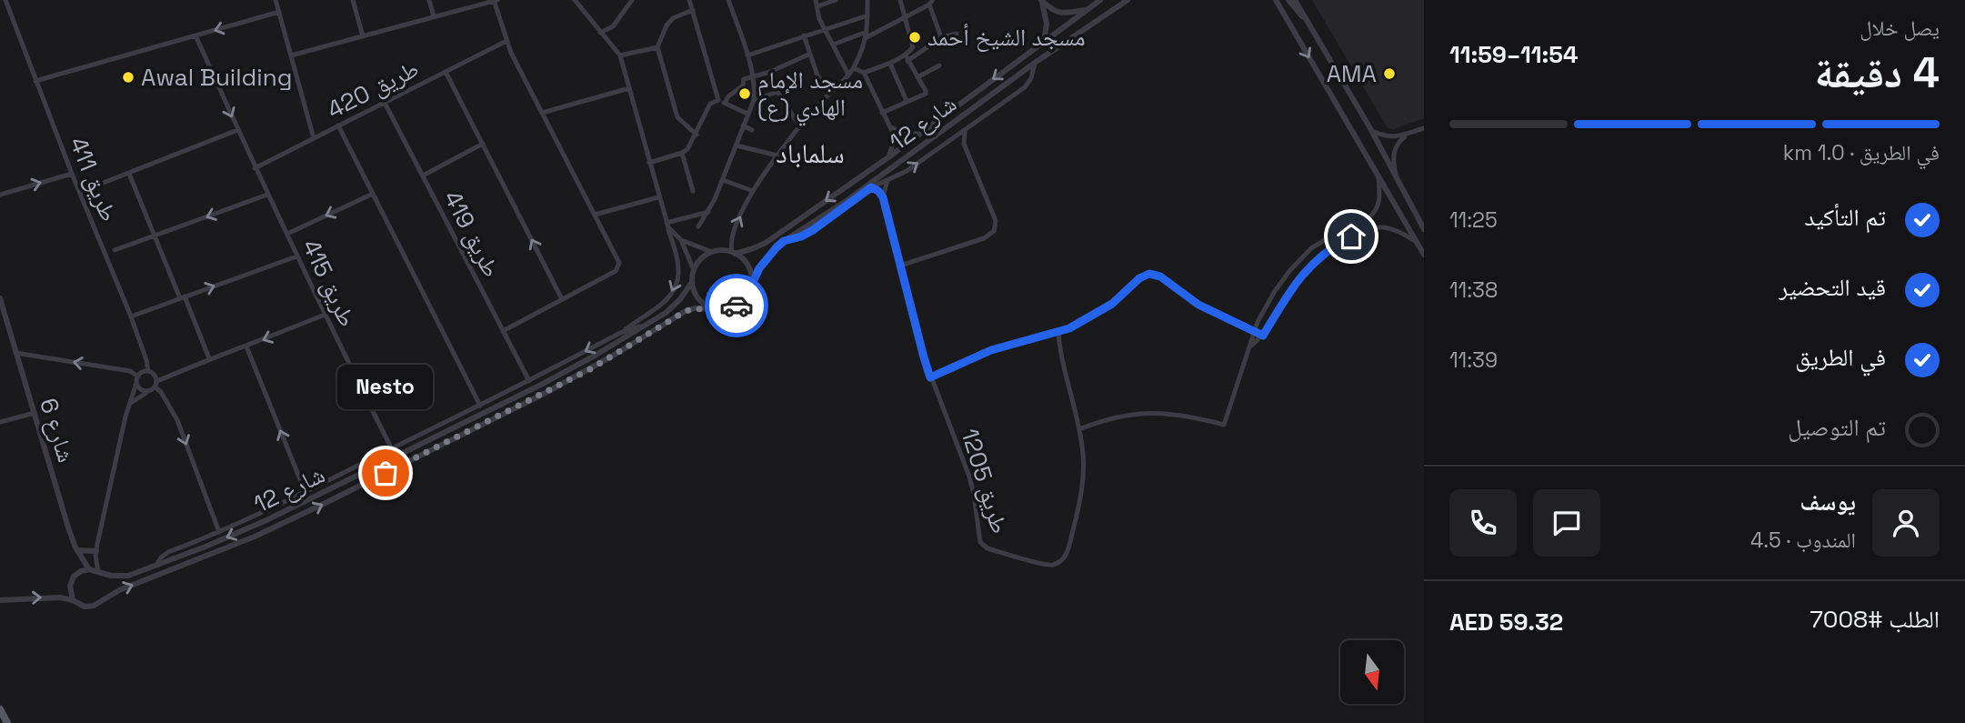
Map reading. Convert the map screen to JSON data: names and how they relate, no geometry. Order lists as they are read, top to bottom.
{
  "streets": {
    "street": [
      "طريق 420",
      "شارع 12",
      "طريق 411",
      "طريق 419",
      "طريق 415",
      "شارع 6",
      "طريق 1205"
    ]
  },
  "crossings": [
    ["طريق 420", "طريق 419"],
    ["طريق 420", "طريق 415"],
    ["شارع 12", "شارع 6"]
  ],
  "districts": ["سلماباد"],
  "places": [
    "مسجد الشيخ أحمد",
    "AMA",
    "Awal Building",
    "مسجد الإمام الهادي (ع)",
    "Nesto"
  ],
  "north": "bottom",
  "page": {
    "heading": ["4 دقيقة", "يصل خلال", "11:54–11:59"],
    "panel": [
      "يوسف",
      "المندوب · 4.5",
      "الطلب #7008",
      "AED 59.32"
    ],
    "bar": "في الطريق · 1.0 km",
    "list": [
      ["تم التأكيد", "11:25"],
      ["قيد التحضير", "11:38"],
      ["في الطريق", "11:39"],
      "تم التوصيل"
    ],
    "bubble": "Nesto"
  }
}
